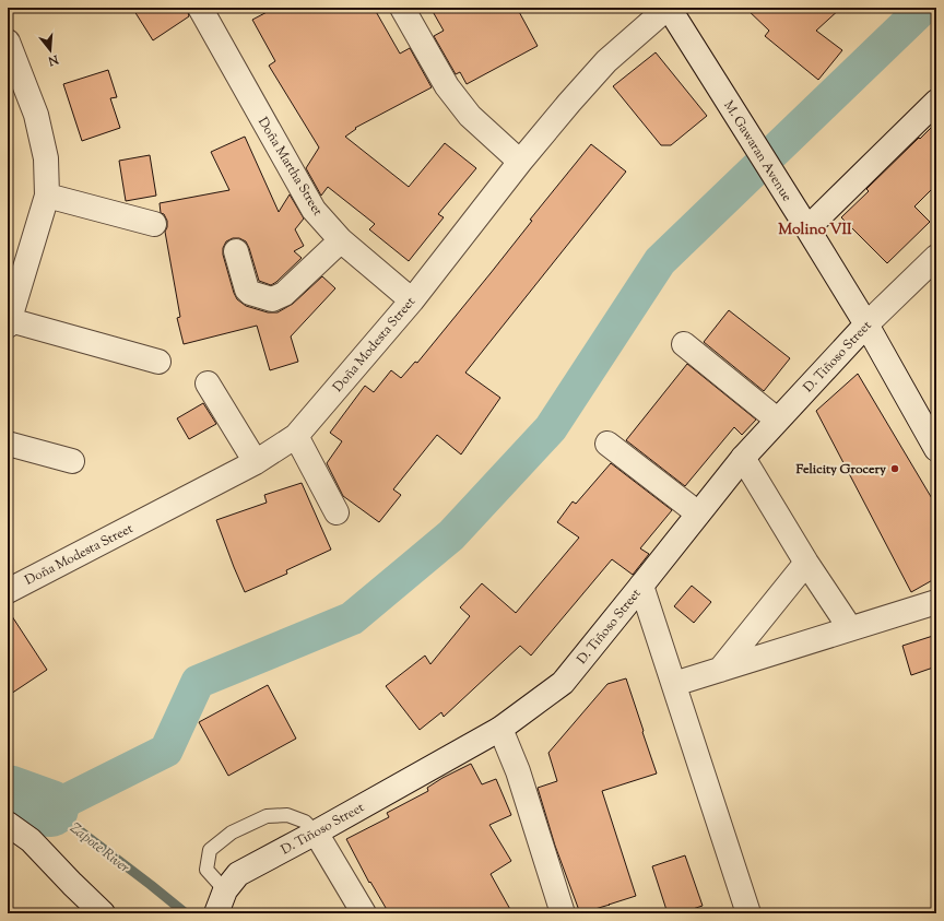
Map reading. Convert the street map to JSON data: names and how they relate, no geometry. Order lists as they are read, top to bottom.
{
  "streets": {
    "street": [
      "M. Gawaran Avenue",
      "Doña Martha Street",
      "Doña Modesta Street",
      "D. Tiñoso Street"
    ]
  },
  "crossings": [
    ["M. Gawaran Avenue", "Doña Modesta Street"],
    ["M. Gawaran Avenue", "D. Tiñoso Street"],
    ["Doña Martha Street", "Doña Modesta Street"]
  ],
  "districts": ["Molino VII"],
  "water": ["Zapote River"],
  "places": ["Felicity Grocery"],
  "north": "bottom"
}
